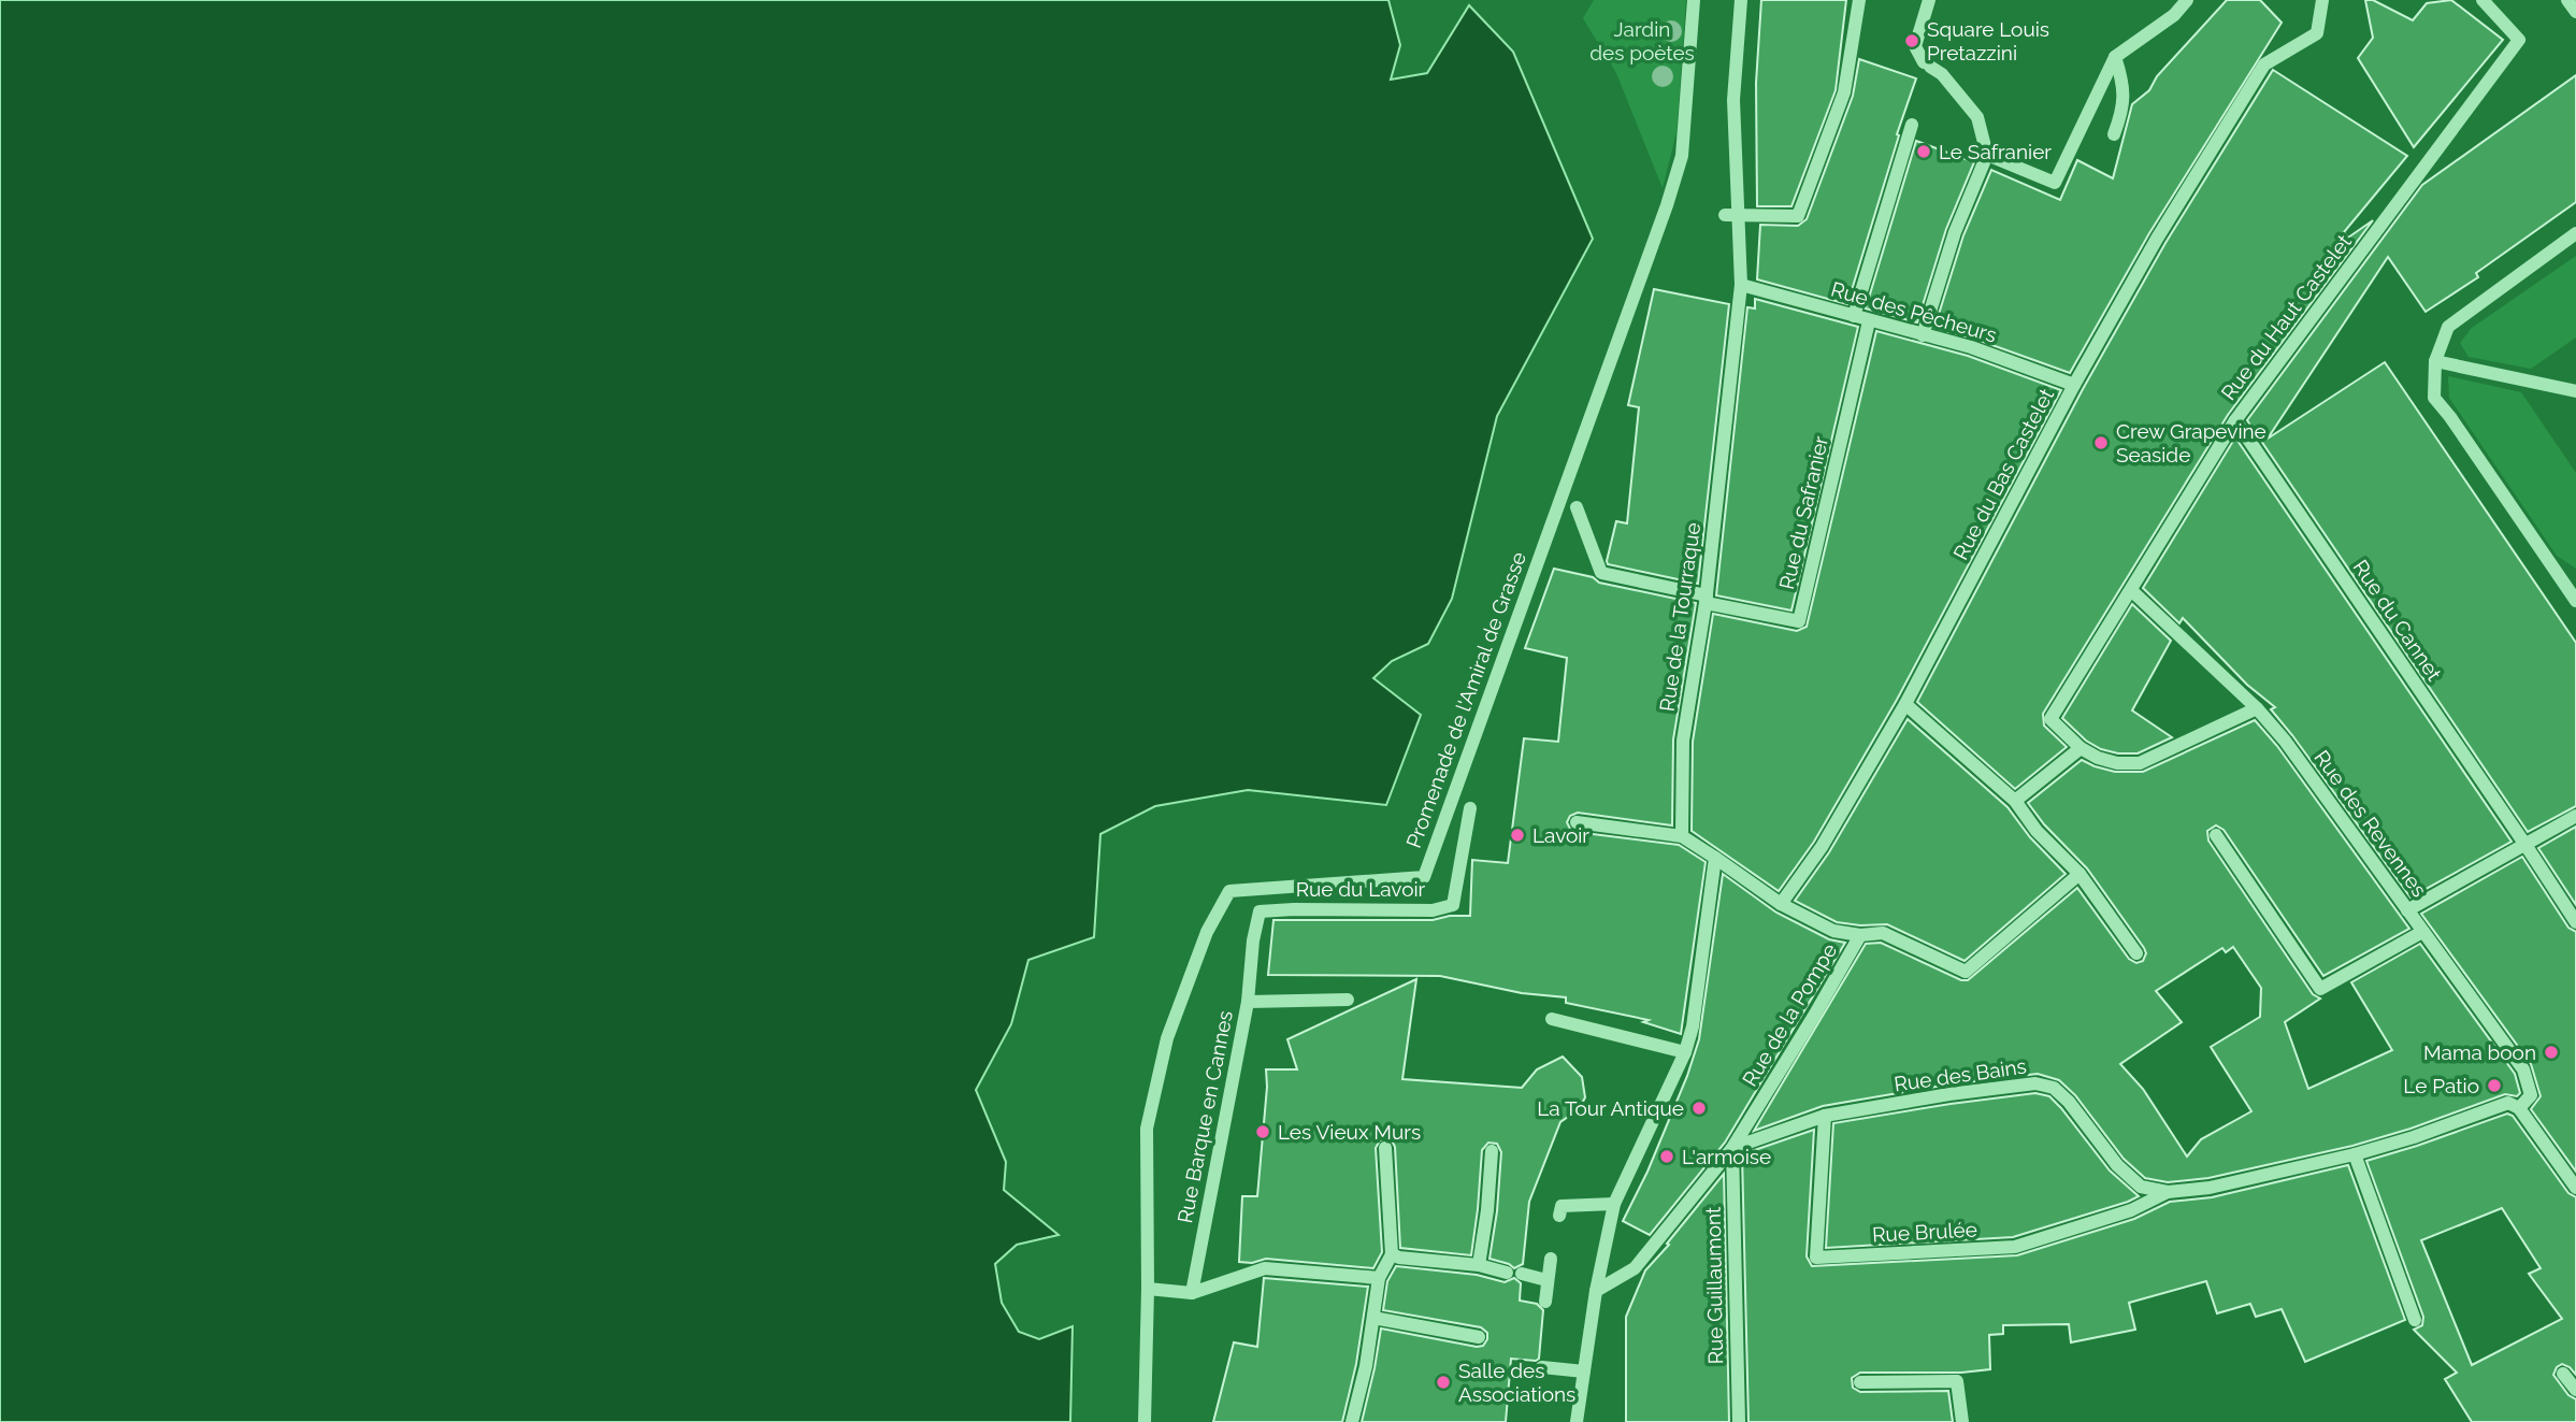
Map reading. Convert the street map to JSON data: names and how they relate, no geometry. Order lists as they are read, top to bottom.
{
  "streets": {
    "street": [
      "Rue des Pêcheurs",
      "Rue du Haut Castelet",
      "Rue du Bas Castelet",
      "Rue du Safranier",
      "Rue de la Tourraque",
      "Rue du Cannet",
      "Promenade de l'Amiral de Grasse",
      "Rue des Revennes",
      "Rue du Lavoir",
      "Rue de la Pompe",
      "Rue des Bains",
      "Rue Barque en Cannes",
      "Rue Brulée",
      "Rue Guillaumont"
    ]
  },
  "crossings": [
    ["Rue des Pêcheurs", "Rue du Bas Castelet"],
    ["Rue des Pêcheurs", "Rue du Safranier"],
    ["Rue des Pêcheurs", "Rue de la Tourraque"],
    ["Rue du Haut Castelet", "Rue du Cannet"],
    ["Rue du Haut Castelet", "Rue des Revennes"],
    ["Rue du Safranier", "Rue de la Tourraque"],
    ["Rue des Revennes", "Rue des Bains"],
    ["Rue du Lavoir", "Rue Barque en Cannes"],
    ["Rue de la Pompe", "Rue des Bains"],
    ["Rue de la Pompe", "Rue Guillaumont"],
    ["Rue des Bains", "Rue Brulée"],
    ["Rue des Bains", "Rue Guillaumont"]
  ],
  "parks": ["Jardin des poètes"],
  "places": [
    "Square Louis Pretazzini",
    "Le Safranier",
    "Crew Grapevine Seaside",
    "Lavoir",
    "Mama boon",
    "Le Patio",
    "La Tour Antique",
    "Les Vieux Murs",
    "L'armoise",
    "Salle des Associations"
  ]
}
